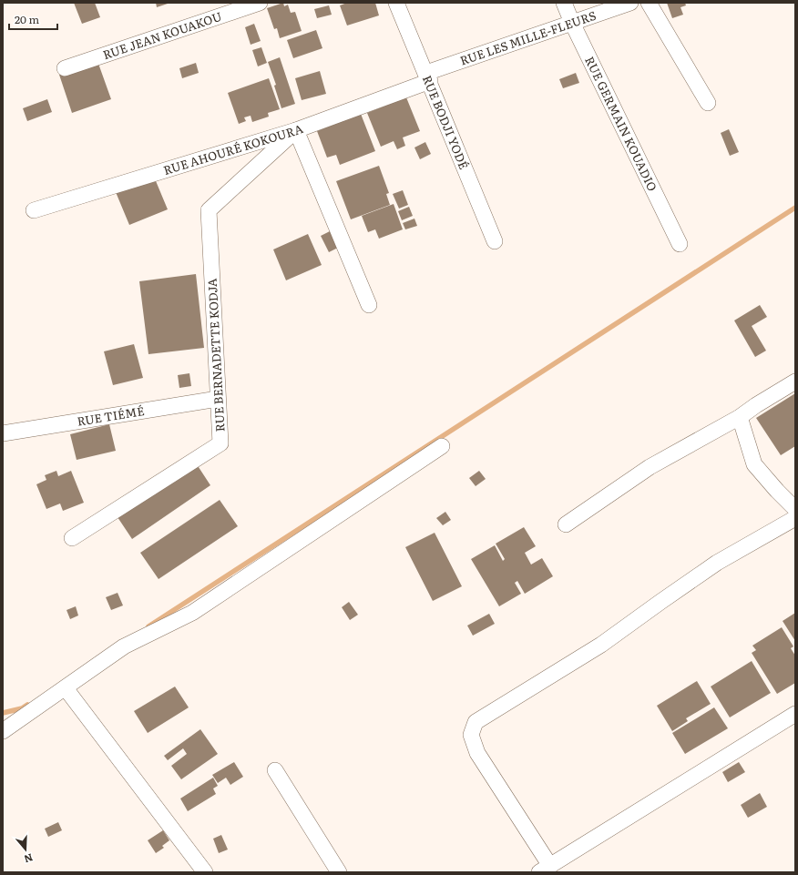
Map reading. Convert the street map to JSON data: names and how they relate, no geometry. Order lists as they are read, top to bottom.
{
  "streets": {
    "street": [
      "RUE JEAN KOUAKOU",
      "RUE LES MILLE-FLEURS",
      "RUE BODJI YODÉ",
      "RUE GERMAIN KOUADIO",
      "RUE AHOURÉ KOKOURA",
      "RUE BERNADETTE KODJA",
      "RUE TIÉMÉ"
    ]
  },
  "crossings": [
    ["RUE LES MILLE-FLEURS", "RUE BODJI YODÉ"],
    ["RUE LES MILLE-FLEURS", "RUE GERMAIN KOUADIO"],
    ["RUE LES MILLE-FLEURS", "RUE AHOURÉ KOKOURA"],
    ["RUE BODJI YODÉ", "RUE AHOURÉ KOKOURA"],
    ["RUE AHOURÉ KOKOURA", "RUE BERNADETTE KODJA"],
    ["RUE BERNADETTE KODJA", "RUE TIÉMÉ"]
  ],
  "scale_bar": "20 m",
  "north": "bottom"
}
